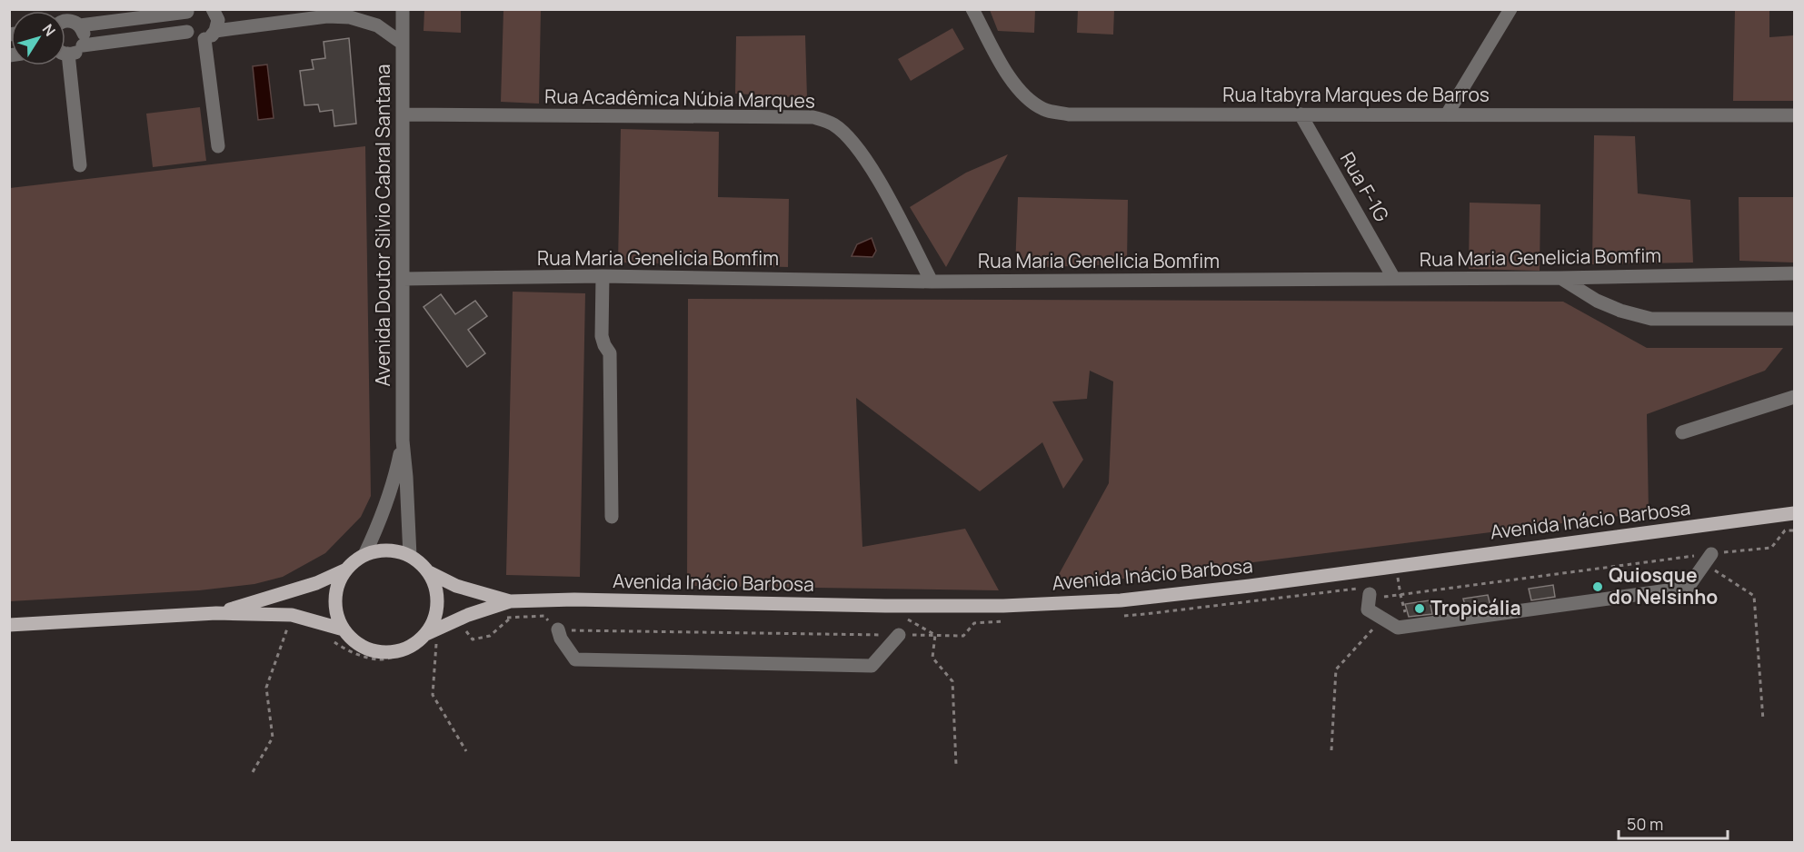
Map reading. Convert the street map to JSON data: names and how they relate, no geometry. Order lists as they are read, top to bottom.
{
  "streets": {
    "main road": ["Avenida Inácio Barbosa"],
    "street": [
      "Rua Itabyra Marques de Barros",
      "Rua Acadêmica Núbia Marques",
      "Rua F-1G",
      "Avenida Doutor Silvio Cabral Santana",
      "Rua Maria Genelicia Bomfim"
    ]
  },
  "crossings": [
    ["Rua Itabyra Marques de Barros", "Rua F-1G"],
    ["Rua Acadêmica Núbia Marques", "Avenida Doutor Silvio Cabral Santana"],
    ["Rua Acadêmica Núbia Marques", "Rua Maria Genelicia Bomfim"],
    ["Rua F-1G", "Rua Maria Genelicia Bomfim"],
    ["Avenida Doutor Silvio Cabral Santana", "Rua Maria Genelicia Bomfim"],
    ["Avenida Doutor Silvio Cabral Santana", "Avenida Inácio Barbosa"]
  ],
  "places": ["Quiosque do Nelsinho", "Tropicália"],
  "scale_bar": "50 m",
  "north": "top right"
}
